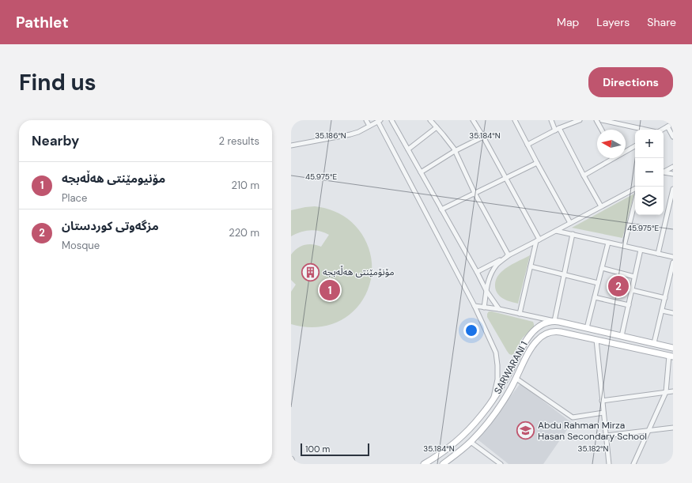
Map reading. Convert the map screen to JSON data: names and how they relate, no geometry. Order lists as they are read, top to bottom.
{
  "streets": {
    "main road": ["SARWARANI 1"]
  },
  "places": {
    "building": ["مۆنۆمێنتی هەڵەبجە"],
    "school or university": ["Abdu Rahman Mirza Hasan Secondary School"]
  },
  "scale_bar": "100 m",
  "north": "left",
  "page": {
    "header": "Pathlet",
    "nav": ["Map", "Layers", "Share"],
    "buttons": "Directions",
    "title": "Find us",
    "heading": ["Nearby", "2 results"],
    "map_buttons": ["+", "−"],
    "list": [
      {
        "mark": "1",
        "name": "مۆنیومێنتی هەڵەبجە",
        "note": "Place",
        "value": "210 m"
      },
      {
        "mark": "2",
        "name": "مزگەوتی کوردستان",
        "note": "Mosque",
        "value": "220 m"
      }
    ],
    "pins": ["2", "1"],
    "scale": "100 m"
  },
  "coordinates": [
    "35.186°N",
    "35.184°N",
    "45.975°E",
    "35.182°N"
  ]
}
